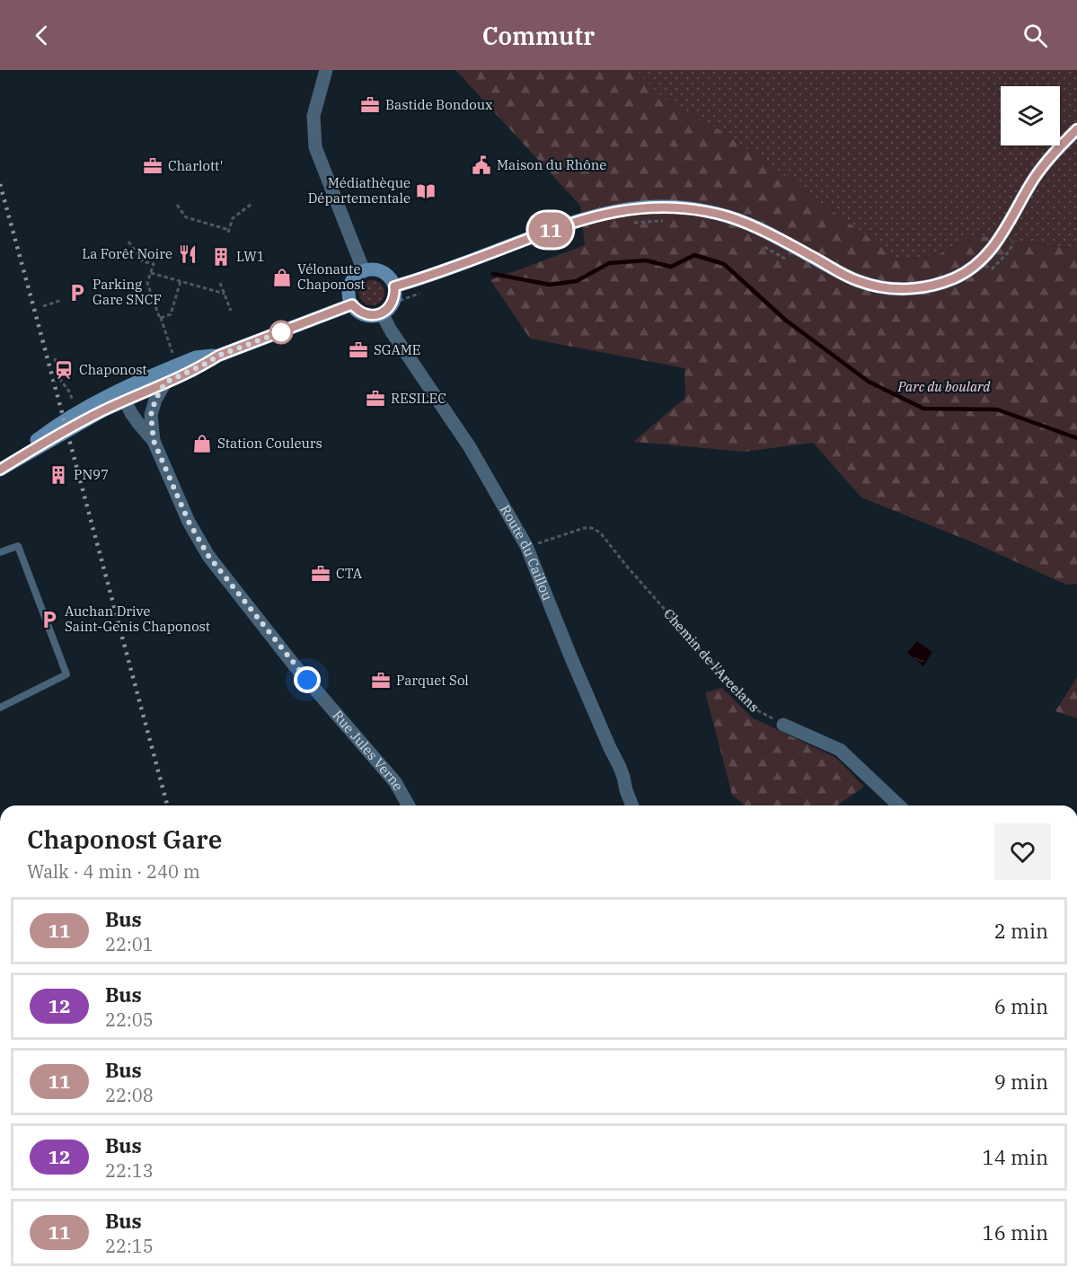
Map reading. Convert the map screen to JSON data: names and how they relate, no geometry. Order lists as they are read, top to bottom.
{
  "streets": {
    "street": ["Route du Caillou", "Rue Jules Verne"],
    "path": ["Chemin de l'Arcelans"]
  },
  "crossings": [
    ["Route du Caillou", "Chemin de l'Arcelans"]
  ],
  "parks": ["Parc du boulard"],
  "places": {
    "office": [
      "Bastide Bondoux",
      "Charlott'",
      "SGAME",
      "RESILEC",
      "CTA",
      "Parquet Sol"
    ],
    "public building": ["Maison du Rhône"],
    "library": ["Médiathèque Départementale"],
    "restaurant": ["La Forêt Noire"],
    "building": ["LW1", "PN97"],
    "shop": ["Vélonaute Chaponost", "Station Couleurs"],
    "parking": ["Parking Gare SNCF", "Auchan Drive Saint-Genis Chaponost"],
    "station": ["Chaponost"]
  },
  "lines": ["bus line 11"],
  "page": {
    "header": "Commutr",
    "on_map": "11",
    "heading": ["Chaponost Gare", "Walk · 4 min · 240 m"],
    "list": [
      {
        "mark": "11",
        "name": "Bus",
        "note": "22:01",
        "value": "2 min"
      },
      {
        "mark": "12",
        "name": "Bus",
        "note": "22:05",
        "value": "6 min"
      },
      {
        "mark": "11",
        "name": "Bus",
        "note": "22:08",
        "value": "9 min"
      },
      {
        "mark": "12",
        "name": "Bus",
        "note": "22:13",
        "value": "14 min"
      },
      {
        "mark": "11",
        "name": "Bus",
        "note": "22:15",
        "value": "16 min"
      }
    ]
  }
}
